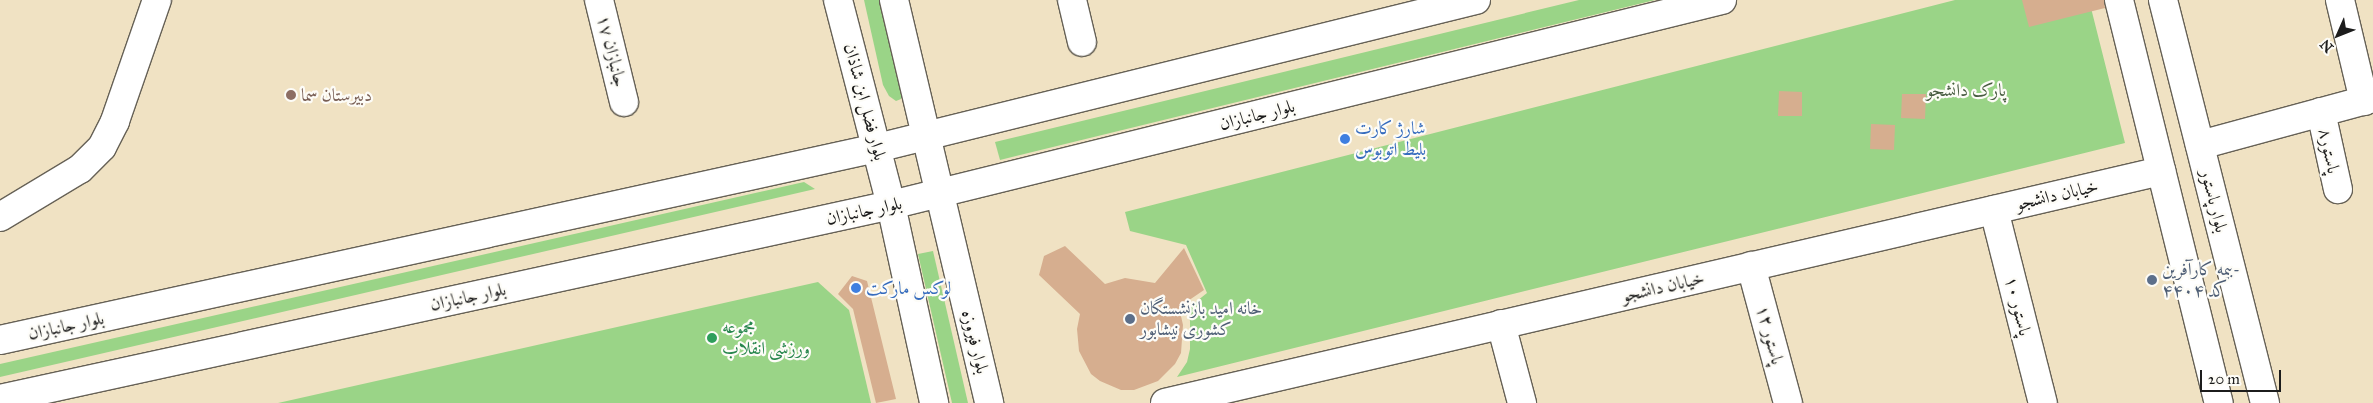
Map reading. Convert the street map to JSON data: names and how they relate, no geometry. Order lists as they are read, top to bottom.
{
  "streets": {
    "main road": [
      "جانبازان ۱۷",
      "بلوار فضل ابن شاذان",
      "بلوار جانبازان",
      "پاستور۸",
      "خیابان دانشجو",
      "بلوار پاستور",
      "پاستور ۱۰",
      "پاستور ۱۲",
      "بلوار فیروزه"
    ]
  },
  "crossings": [
    ["بلوار فضل ابن شاذان", "بلوار جانبازان"],
    ["بلوار جانبازان", "بلوار فیروزه"],
    ["خیابان دانشجو", "پاستور ۱۰"],
    ["خیابان دانشجو", "پاستور ۱۲"]
  ],
  "parks": ["پارک دانشجو"],
  "places": [
    "دبیرستان سما",
    "شارژ کارت بلیط اتوبوس",
    "بیمه کارآفرین- کد ۴۴۰۴",
    "لوکس مارکت",
    "خانه امید بازنشستگان کشوری نیشابور",
    "مجموعه ورزشی انقلاب"
  ],
  "scale_bar": "20 m",
  "north": "bottom left"
}
